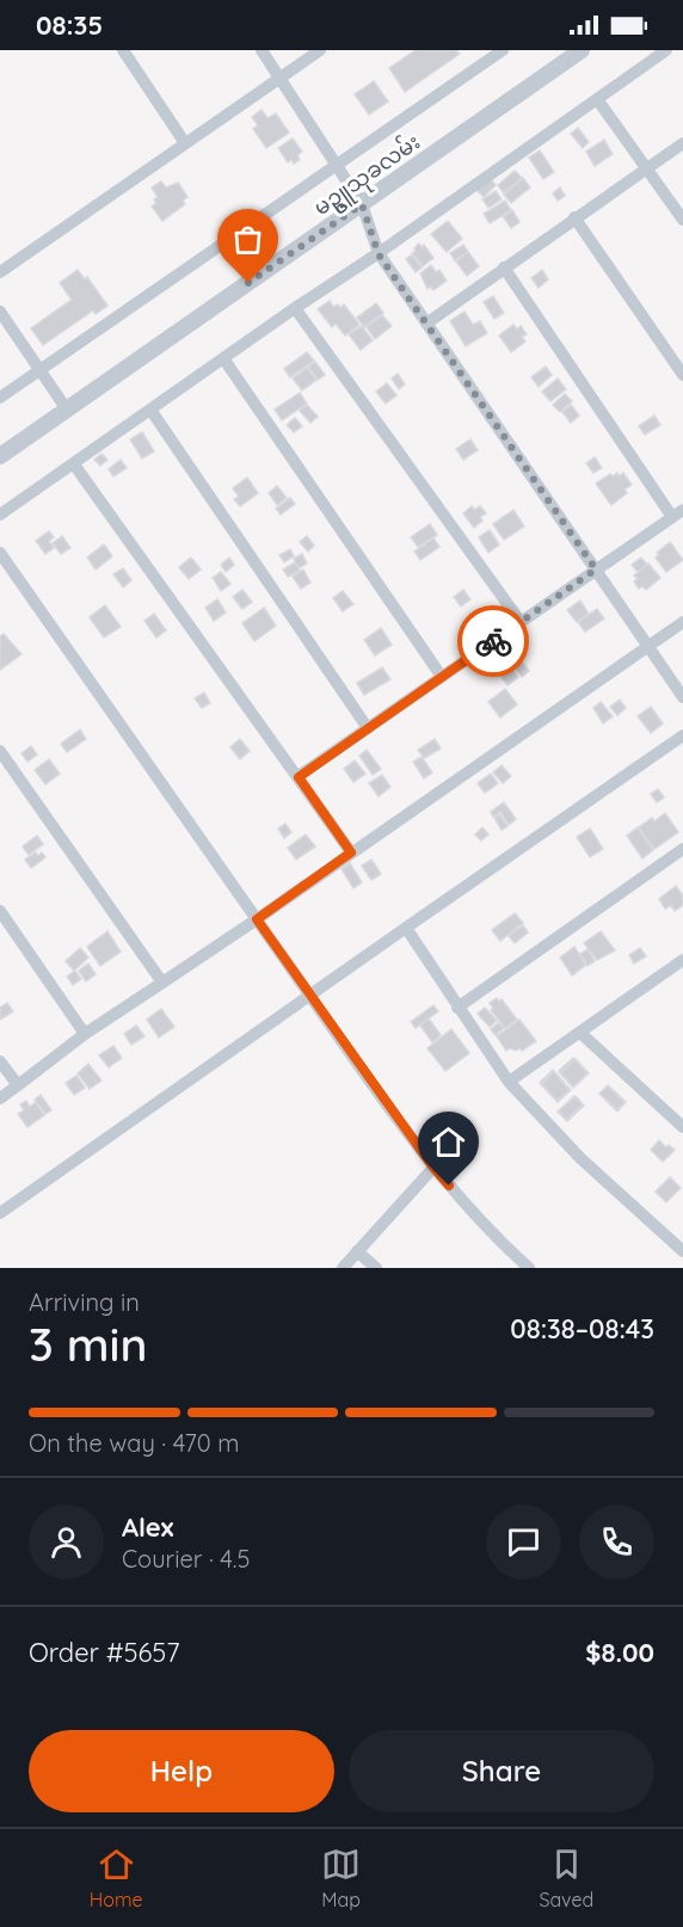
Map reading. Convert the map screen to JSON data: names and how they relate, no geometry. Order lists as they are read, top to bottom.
{
  "streets": {
    "street": ["မဥ္ဇူသုခလမ်း"]
  },
  "page": {
    "status": "08:35",
    "heading": ["3 min", "Arriving in", "08:38–08:43"],
    "panel": [
      "Alex",
      "Courier · 4.5",
      "Order #5657",
      "$8.00"
    ],
    "bar": "On the way · 470 m",
    "buttons": ["Help", "Share"],
    "tabs": ["Home", "Map", "Saved"]
  }
}
